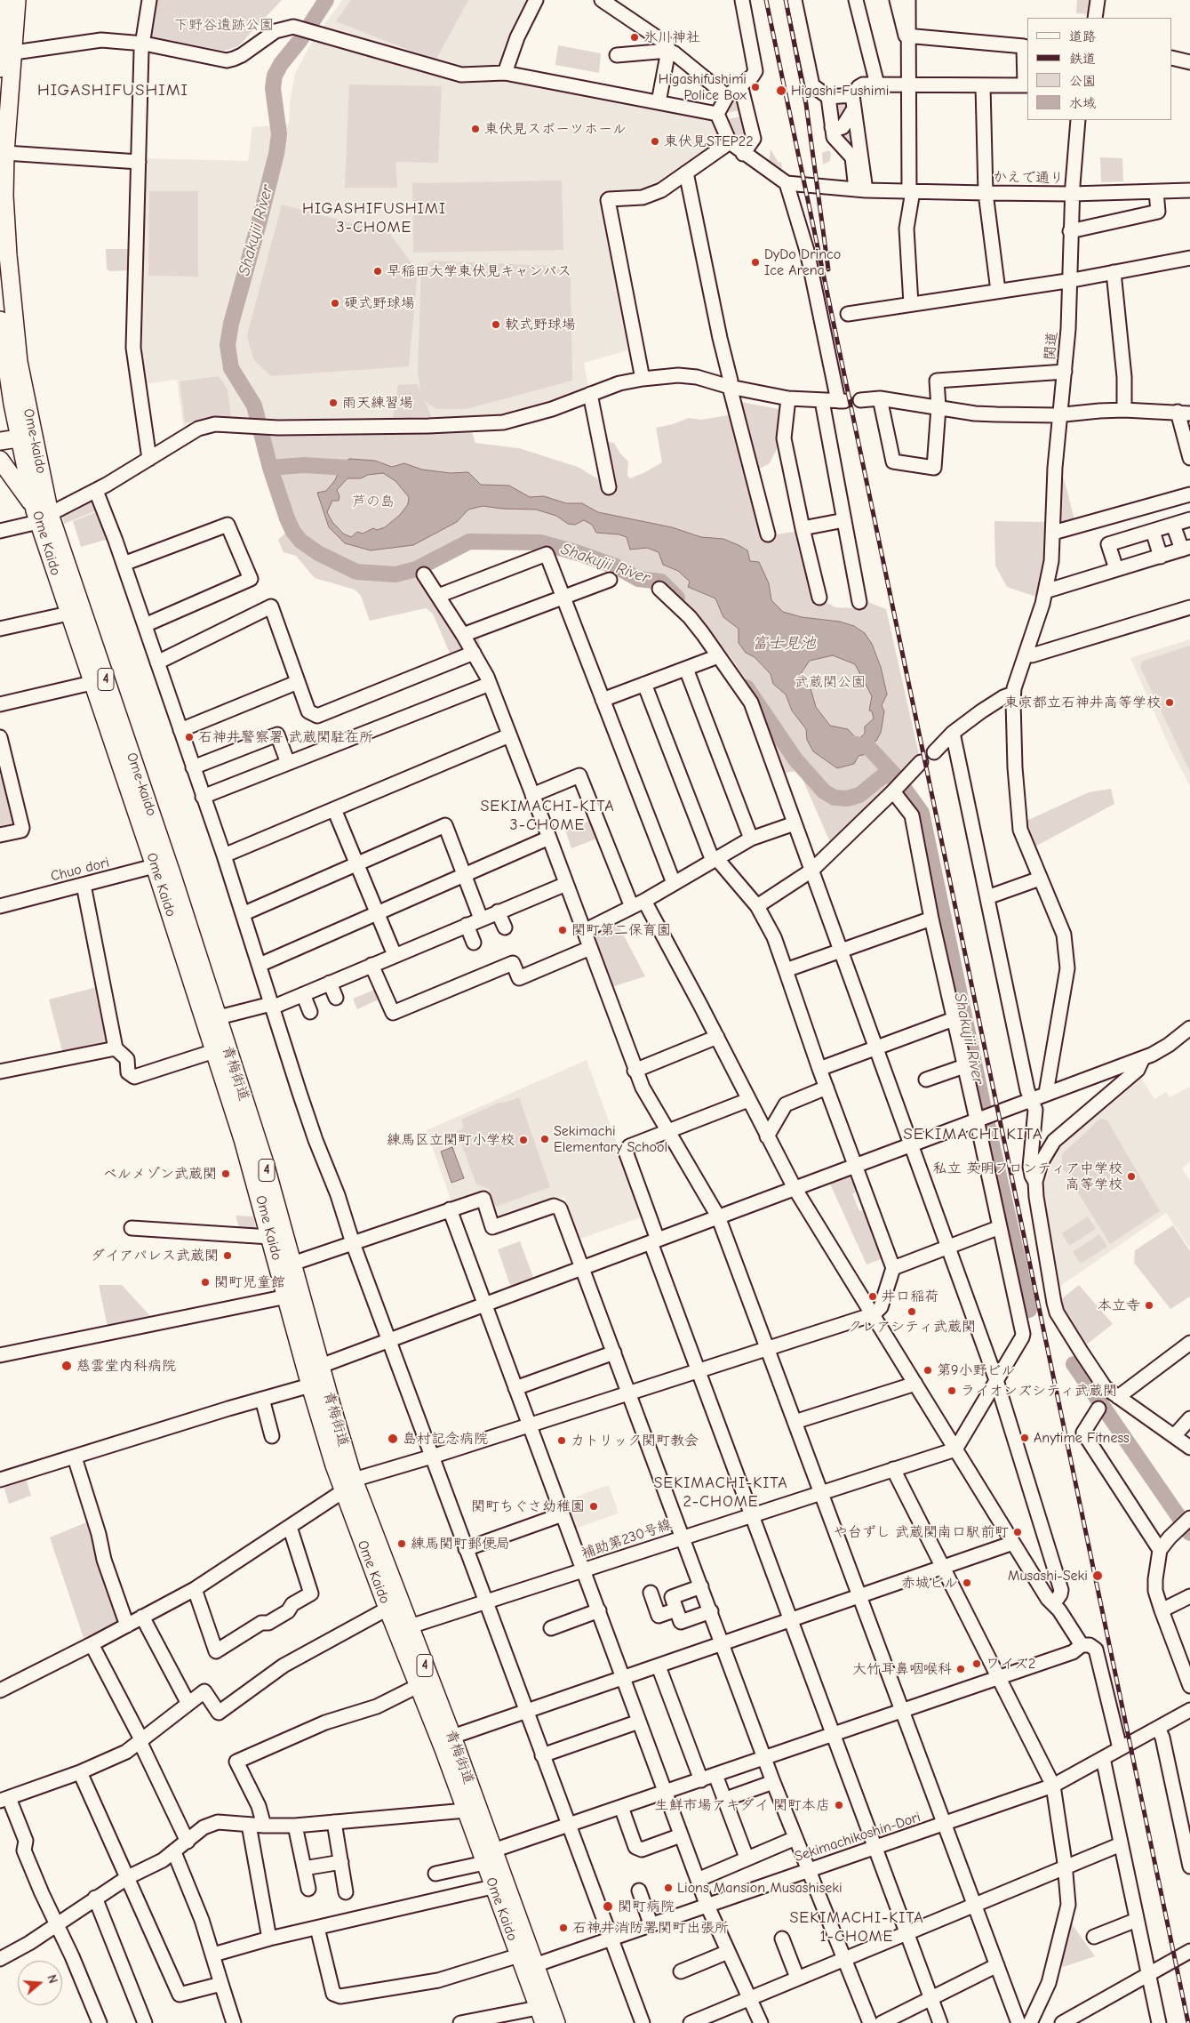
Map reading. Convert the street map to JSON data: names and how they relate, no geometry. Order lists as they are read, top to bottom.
{
  "streets": {
    "main road": [
      "Ome-kaido",
      "Ome Kaido",
      "4",
      "青梅街道"
    ],
    "street": [
      "かえで通り",
      "関道",
      "Chuo dori",
      "補助第230号線",
      "Sekimachikoshin-Dori"
    ]
  },
  "crossings": [
    ["かえで通り", "関道"],
    ["Ome-kaido", "Ome Kaido"],
    ["Ome-kaido", "4"],
    ["Ome-kaido", "Chuo dori"],
    ["Ome-kaido", "青梅街道"],
    ["Ome Kaido", "Chuo dori"],
    ["Ome Kaido", "青梅街道"],
    ["Ome Kaido", "補助第230号線"],
    ["Ome Kaido", "Sekimachikoshin-Dori"],
    ["Chuo dori", "青梅街道"],
    ["青梅街道", "補助第230号線"],
    ["青梅街道", "Sekimachikoshin-Dori"]
  ],
  "districts": [
    "HIGASHIFUSHIMI",
    "HIGASHIFUSHIMI 3-CHOME",
    "SEKIMACHI-KITA 3-CHOME",
    "SEKIMACHI KITA",
    "SEKIMACHI-KITA 2-CHOME",
    "SEKIMACHI-KITA 1-CHOME"
  ],
  "water": ["Shakujii River", "富士見池"],
  "parks": ["下野谷遺跡公園", "芦の島", "武蔵関公園"],
  "places": [
    "氷川神社",
    "Higashifushimi Police Box",
    "Higashi-Fushimi",
    "東伏見スポーツホール",
    "東伏見STEP22",
    "DyDo Drinco Ice Arena",
    "早稲田大学東伏見キャンパス",
    "硬式野球場",
    "軟式野球場",
    "雨天練習場",
    "東京都立石神井高等学校",
    "石神井警察署 武蔵関駐在所",
    "関町第二保育園",
    "Sekimachi Elementary School",
    "練馬区立関町小学校",
    "ベルメゾン武蔵関",
    "私立 英明フロンティア中学校 高等学校",
    "ダイアパレス武蔵関",
    "関町児童館",
    "井口稲荷",
    "本立寺",
    "クレアシティ武蔵関",
    "慈雲堂内科病院",
    "第9小野ビル",
    "ライオンズシティ武蔵関",
    "Anytime Fitness",
    "島村記念病院",
    "カトリック関町教会",
    "関町ちぐさ幼稚園",
    "や台ずし 武蔵関南口駅前町",
    "練馬関町郵便局",
    "Musashi-Seki",
    "赤城ビル",
    "ワイズ2",
    "大竹耳鼻咽喉科",
    "生鮮市場アキダイ 関町本店",
    "Lions Mansion Musashiseki",
    "関町病院",
    "石神井消防署関町出張所"
  ],
  "legend": [
    "道路",
    "鉄道",
    "公園",
    "水域"
  ],
  "north": "right"
}
